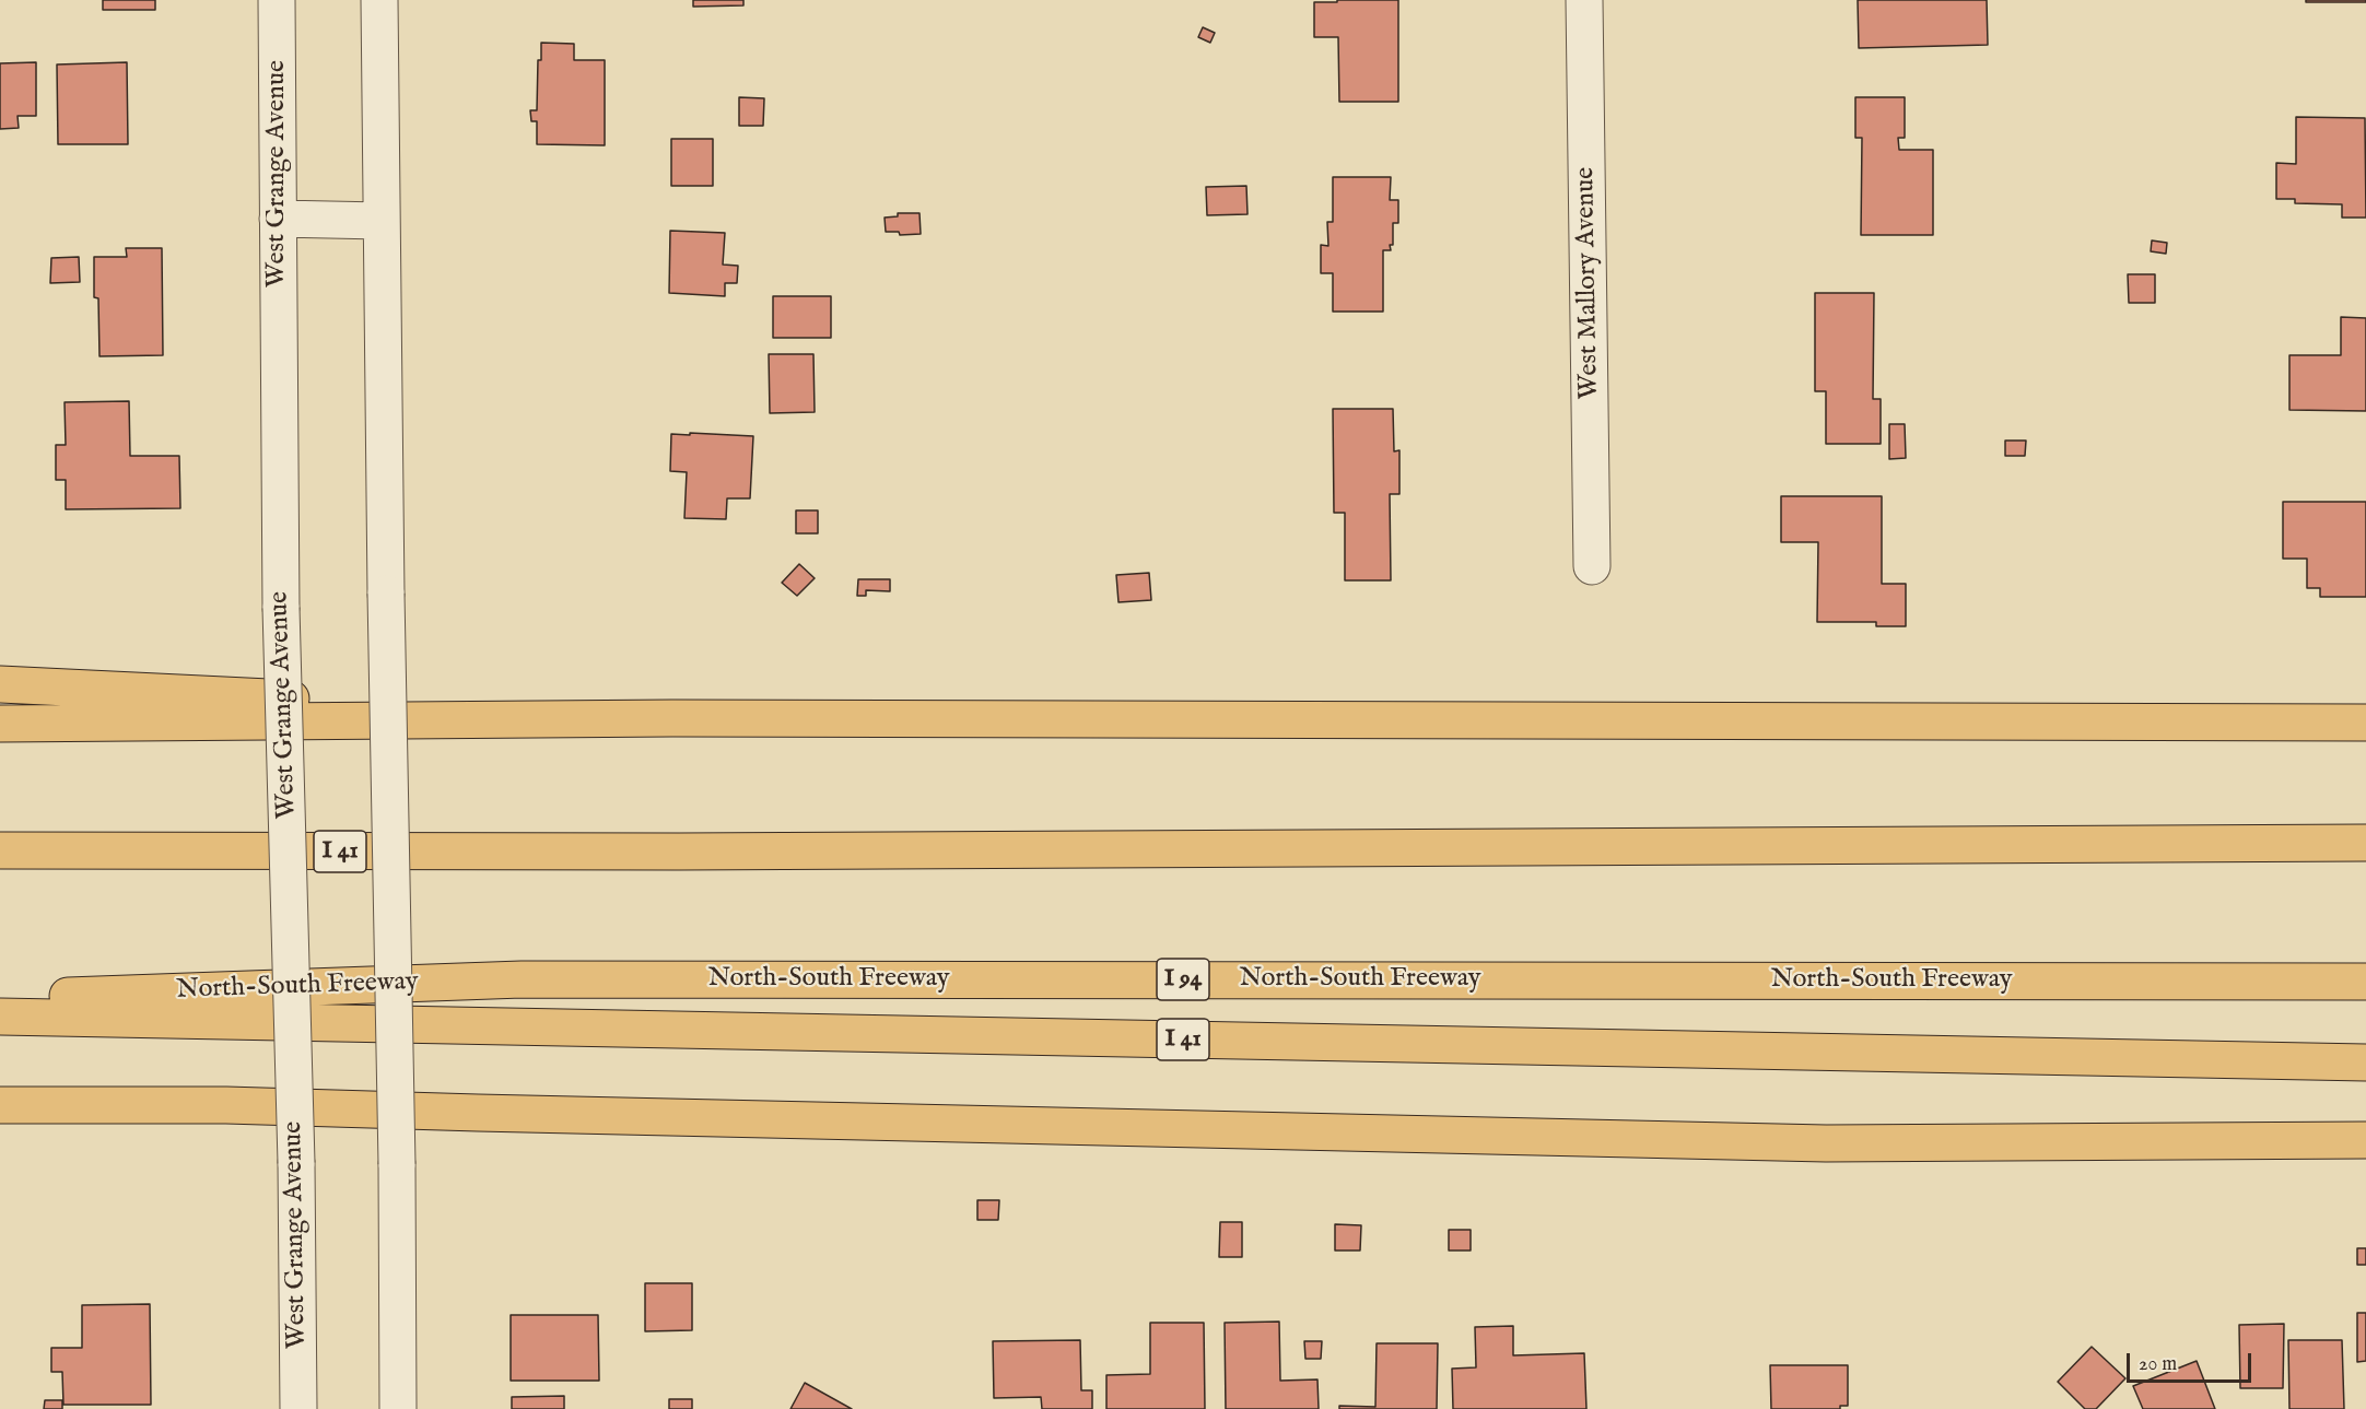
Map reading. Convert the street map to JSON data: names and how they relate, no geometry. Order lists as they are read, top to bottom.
{
  "streets": {
    "highway": ["I 41", "North-South Freeway", "I 94"],
    "street": ["West Grange Avenue", "West Mallory Avenue"]
  },
  "scale_bar": "20 m"
}
